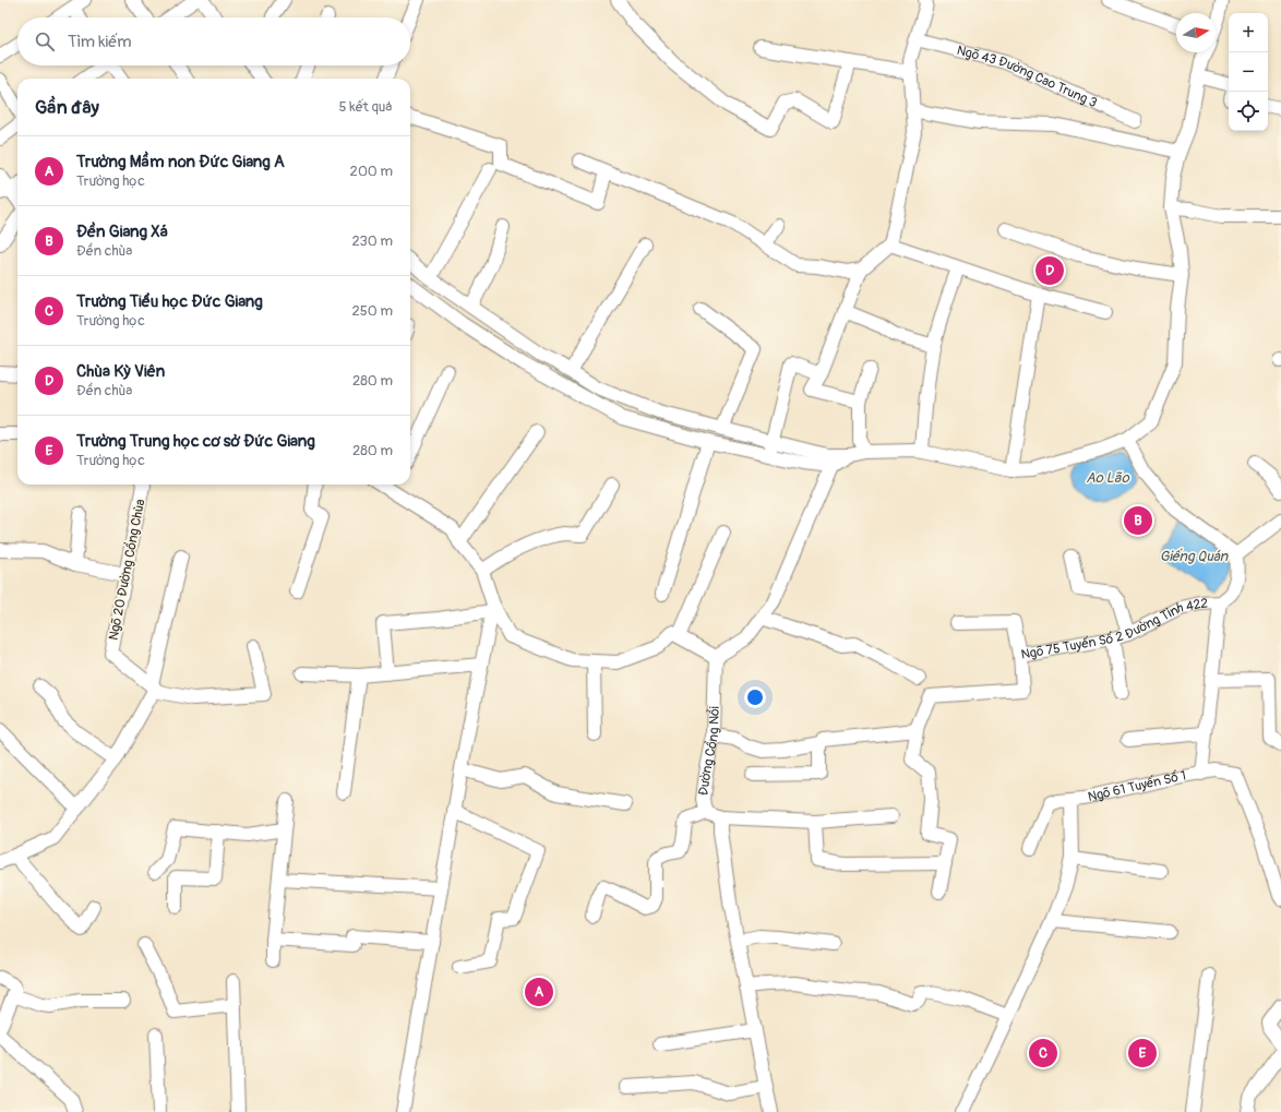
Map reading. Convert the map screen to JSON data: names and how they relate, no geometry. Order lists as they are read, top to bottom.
{
  "streets": {
    "street": [
      "Ngõ 43 Đường Cao Trung 3",
      "Ngõ 20 Đường Cổng Chùa",
      "Ngõ 75 Tuyến Số 2 Đường Tỉnh 422",
      "Đường Cổng Nổi",
      "Ngõ 61 Tuyến Số 1"
    ]
  },
  "water": ["Ao Lão", "Giếng Quán"],
  "north": "right",
  "page": {
    "map_buttons": ["+", "−"],
    "search": "Tìm kiếm",
    "heading": ["Gần đây", "5 kết quả"],
    "list": [
      {
        "mark": "A",
        "name": "Trường Mầm non Đức Giang A",
        "note": "Trường học",
        "value": "200 m"
      },
      {
        "mark": "B",
        "name": "Đền Giang Xá",
        "note": "Đền chùa",
        "value": "230 m"
      },
      {
        "mark": "C",
        "name": "Trường Tiểu học Đức Giang",
        "note": "Trường học",
        "value": "250 m"
      },
      {
        "mark": "D",
        "name": "Chùa Kỳ Viên",
        "note": "Đền chùa",
        "value": "280 m"
      },
      {
        "mark": "E",
        "name": "Trường Trung học cơ sở Đức Giang",
        "note": "Trường học",
        "value": "280 m"
      }
    ],
    "pins": [
      "D",
      "B",
      "A",
      "C",
      "E"
    ]
  }
}
